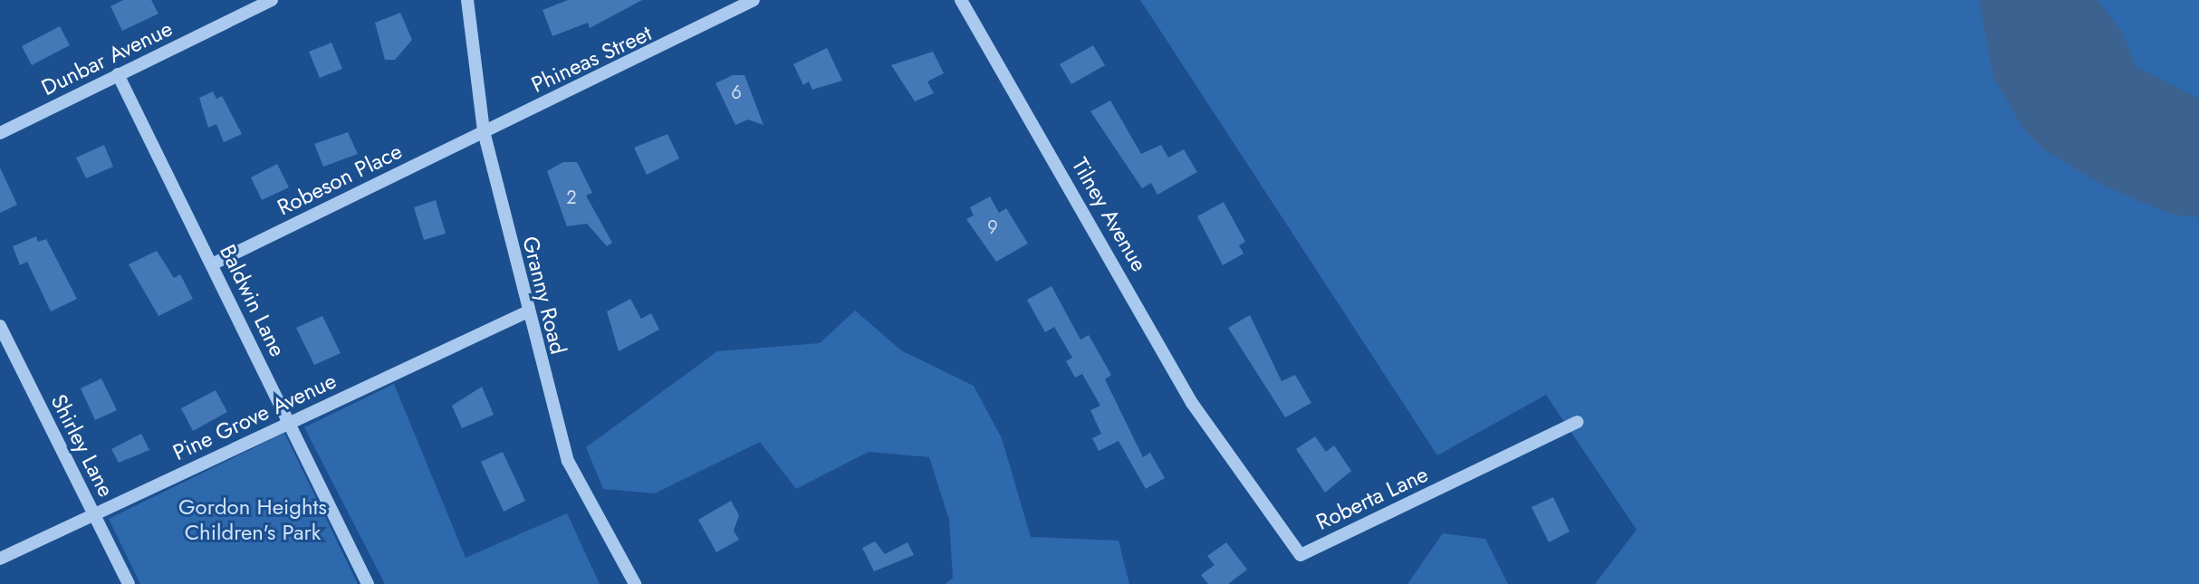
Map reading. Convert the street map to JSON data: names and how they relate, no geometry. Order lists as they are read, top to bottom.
{
  "streets": {
    "street": [
      "Dunbar Avenue",
      "Phineas Street",
      "Robeson Place",
      "Tilney Avenue",
      "Granny Road",
      "Baldwin Lane",
      "Pine Grove Avenue",
      "Shirley Lane",
      "Roberta Lane"
    ]
  },
  "crossings": [
    ["Dunbar Avenue", "Baldwin Lane"],
    ["Phineas Street", "Robeson Place"],
    ["Phineas Street", "Granny Road"],
    ["Robeson Place", "Granny Road"],
    ["Robeson Place", "Baldwin Lane"],
    ["Tilney Avenue", "Roberta Lane"],
    ["Granny Road", "Pine Grove Avenue"],
    ["Baldwin Lane", "Pine Grove Avenue"],
    ["Pine Grove Avenue", "Shirley Lane"]
  ],
  "parks": ["Gordon Heights Children's Park"],
  "house_numbers": ["6", "2", "9"]
}
